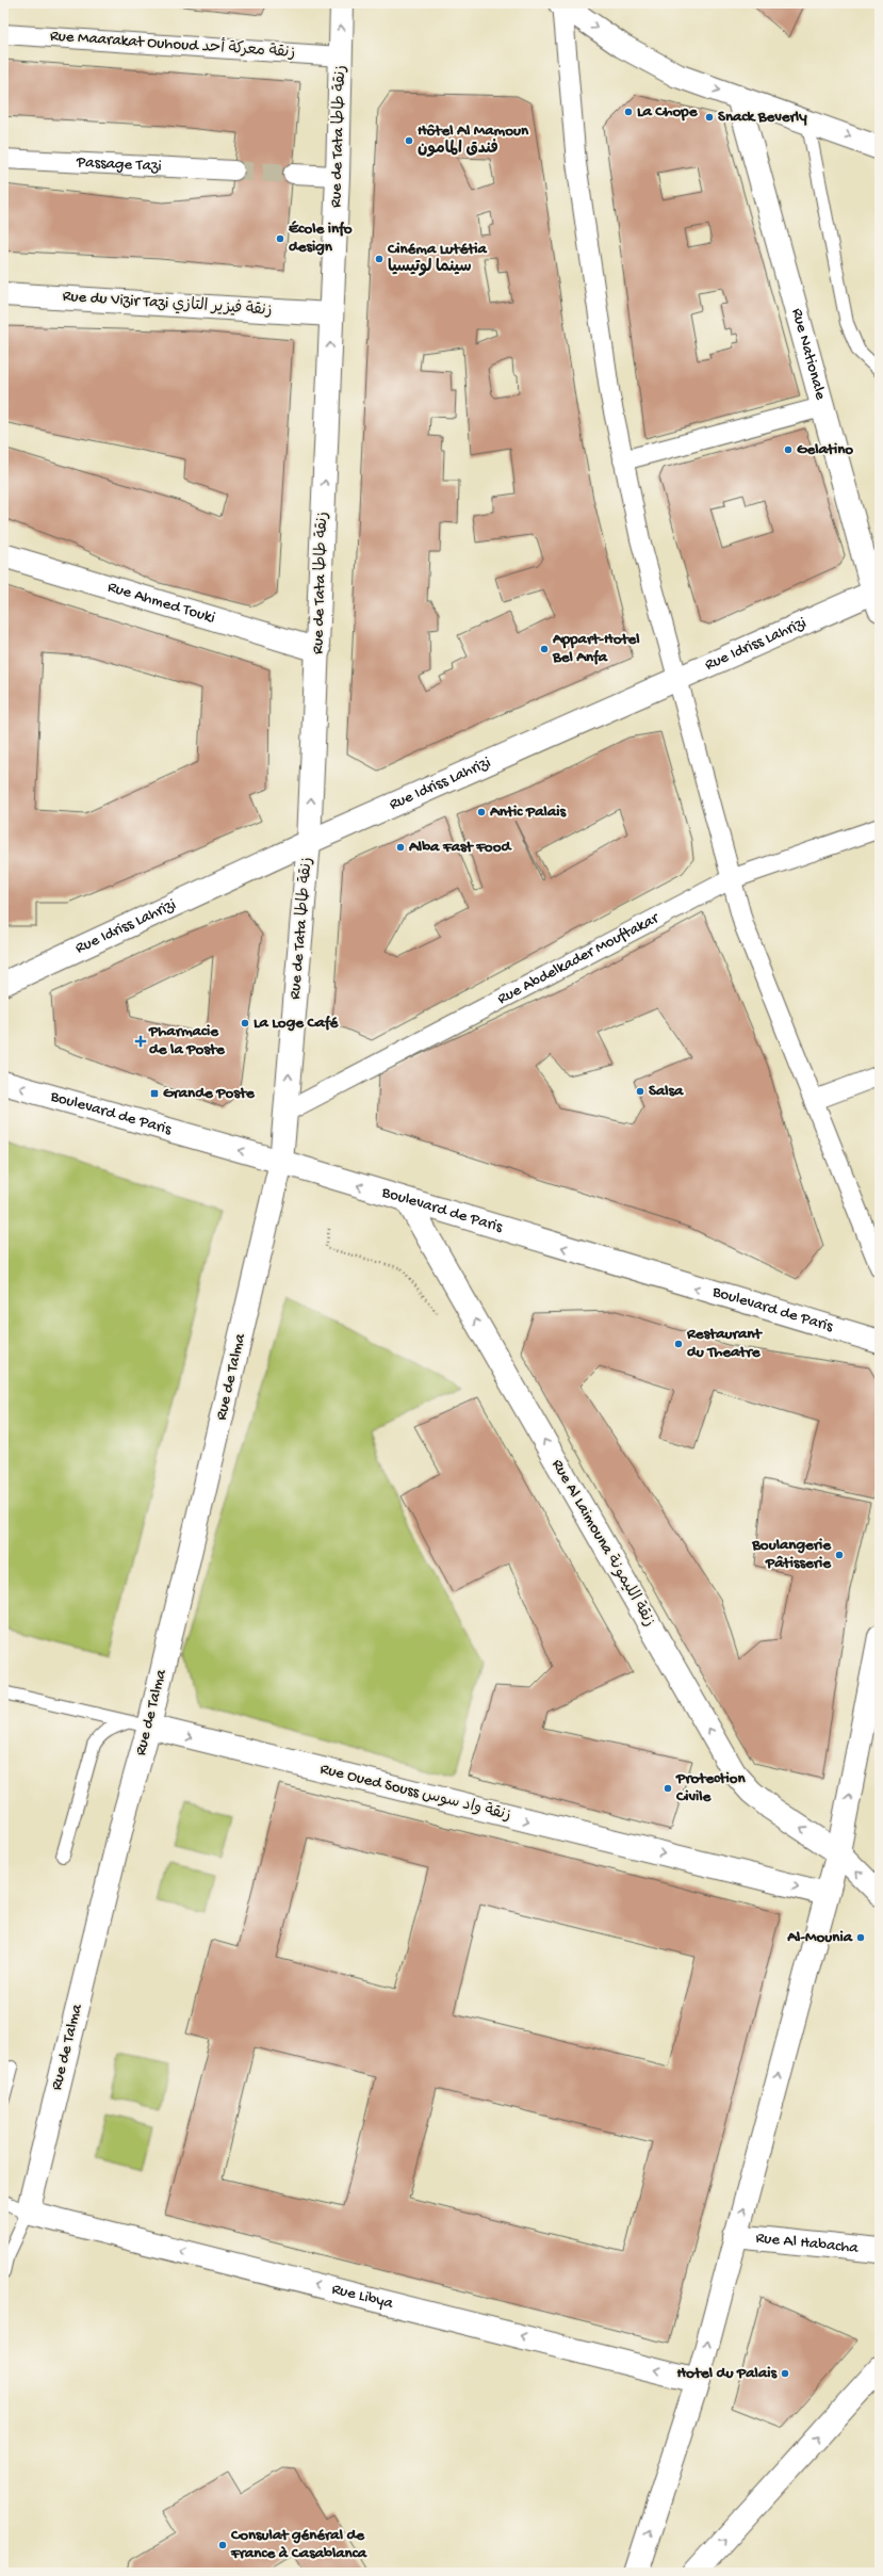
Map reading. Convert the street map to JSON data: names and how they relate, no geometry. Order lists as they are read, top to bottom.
{
  "streets": {
    "street": [
      "Rue Maarakat Ouhoud زنقة معركة أحد",
      "Rue de Tata زنقة طاطا",
      "Passage Tazi",
      "Rue du Vizir Tazi زنقة فيزير التازي",
      "Rue Nationale",
      "Rue Ahmed Touki",
      "Rue Idriss Lahrizi",
      "Rue Abdelkader Mouftakar",
      "Boulevard de Paris",
      "Rue de Talma",
      "Rue Al Laimouna زنقة الليمونة",
      "Rue Oued Souss زنقة واد سوس",
      "Rue Al Habacha",
      "Rue Libya"
    ]
  },
  "crossings": [
    ["Rue Maarakat Ouhoud زنقة معركة أحد", "Rue de Tata زنقة طاطا"],
    ["Rue de Tata زنقة طاطا", "Rue du Vizir Tazi زنقة فيزير التازي"],
    ["Rue de Tata زنقة طاطا", "Rue Ahmed Touki"],
    ["Rue de Tata زنقة طاطا", "Rue Idriss Lahrizi"],
    ["Rue de Tata زنقة طاطا", "Rue Abdelkader Mouftakar"],
    ["Rue de Tata زنقة طاطا", "Boulevard de Paris"],
    ["Rue de Tata زنقة طاطا", "Rue de Talma"],
    ["Rue Nationale", "Rue Idriss Lahrizi"],
    ["Boulevard de Paris", "Rue de Talma"],
    ["Boulevard de Paris", "Rue Al Laimouna زنقة الليمونة"],
    ["Rue de Talma", "Rue Oued Souss زنقة واد سوس"],
    ["Rue de Talma", "Rue Libya"]
  ],
  "one_way": [
    "Rue de Tata زنقة طاطا",
    "Boulevard de Paris",
    "Rue Al Laimouna زنقة الليمونة",
    "Rue Oued Souss زنقة واد سوس",
    "Rue Libya"
  ],
  "places": {
    "other": [
      "La Chope",
      "Snack Beverly",
      "Hôtel Al Mamoun فندق المامون",
      "École info design",
      "Cinéma Lutétia سينما لوتيسيا",
      "Gelatino",
      "Appart-Hotel Bel Anfa",
      "Antic Palais",
      "Alba Fast Food",
      "La Loge Café",
      "Salsa",
      "Restaurant du Theatre",
      "Boulangerie Pâtisserie",
      "Protection Civile",
      "Al-Mounia",
      "Hotel du Palais",
      "Consulat général de France à Casablanca"
    ],
    "health": ["Pharmacie de la Poste"],
    "transit": ["Grande Poste"]
  }
}
